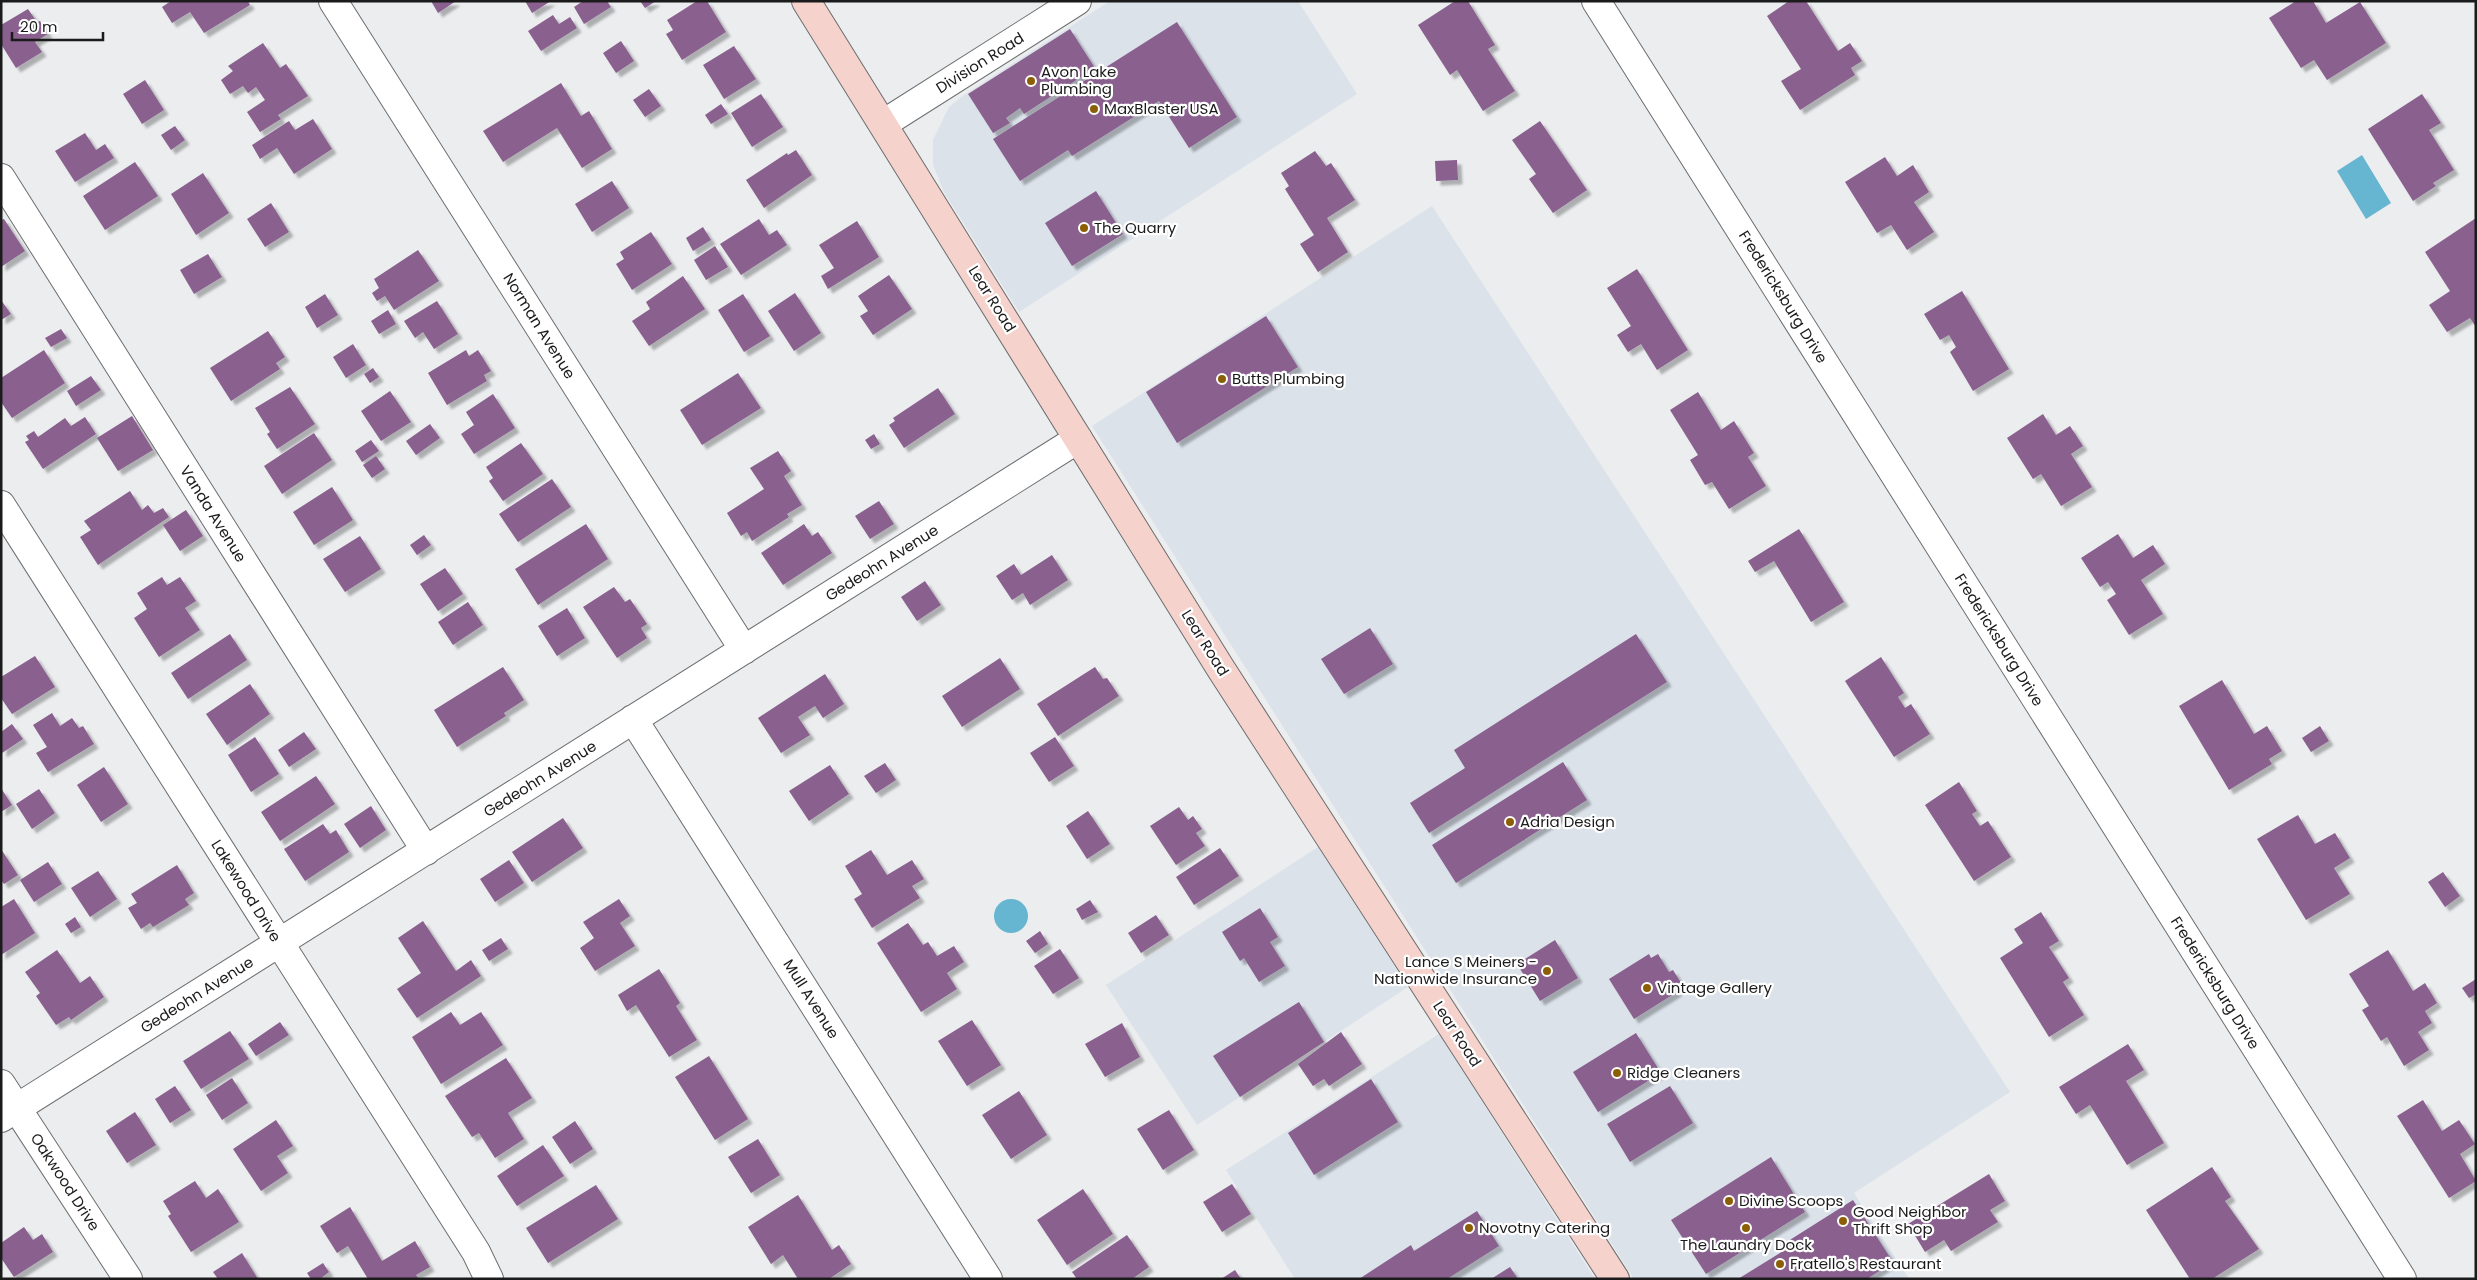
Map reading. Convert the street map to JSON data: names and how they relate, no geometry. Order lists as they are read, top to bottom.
{
  "streets": {
    "street": [
      "Division Road",
      "Fredericksburg Drive",
      "Lear Road",
      "Norman Avenue",
      "Vanda Avenue",
      "Gedeohn Avenue",
      "Lakewood Drive",
      "Mull Avenue",
      "Oakwood Drive"
    ]
  },
  "crossings": [
    ["Division Road", "Lear Road"],
    ["Lear Road", "Gedeohn Avenue"],
    ["Norman Avenue", "Gedeohn Avenue"],
    ["Vanda Avenue", "Gedeohn Avenue"],
    ["Gedeohn Avenue", "Lakewood Drive"],
    ["Gedeohn Avenue", "Mull Avenue"],
    ["Gedeohn Avenue", "Oakwood Drive"]
  ],
  "places": [
    "Avon Lake Plumbing",
    "MaxBlaster USA",
    "The Quarry",
    "Butts Plumbing",
    "Adria Design",
    "Lance S Meiners - Nationwide Insurance",
    "Vintage Gallery",
    "Ridge Cleaners",
    "Divine Scoops",
    "Good Neighbor Thrift Shop",
    "Novotny Catering",
    "The Laundry Dock",
    "Fratello's Restaurant"
  ],
  "scale_bar": "20 m"
}
